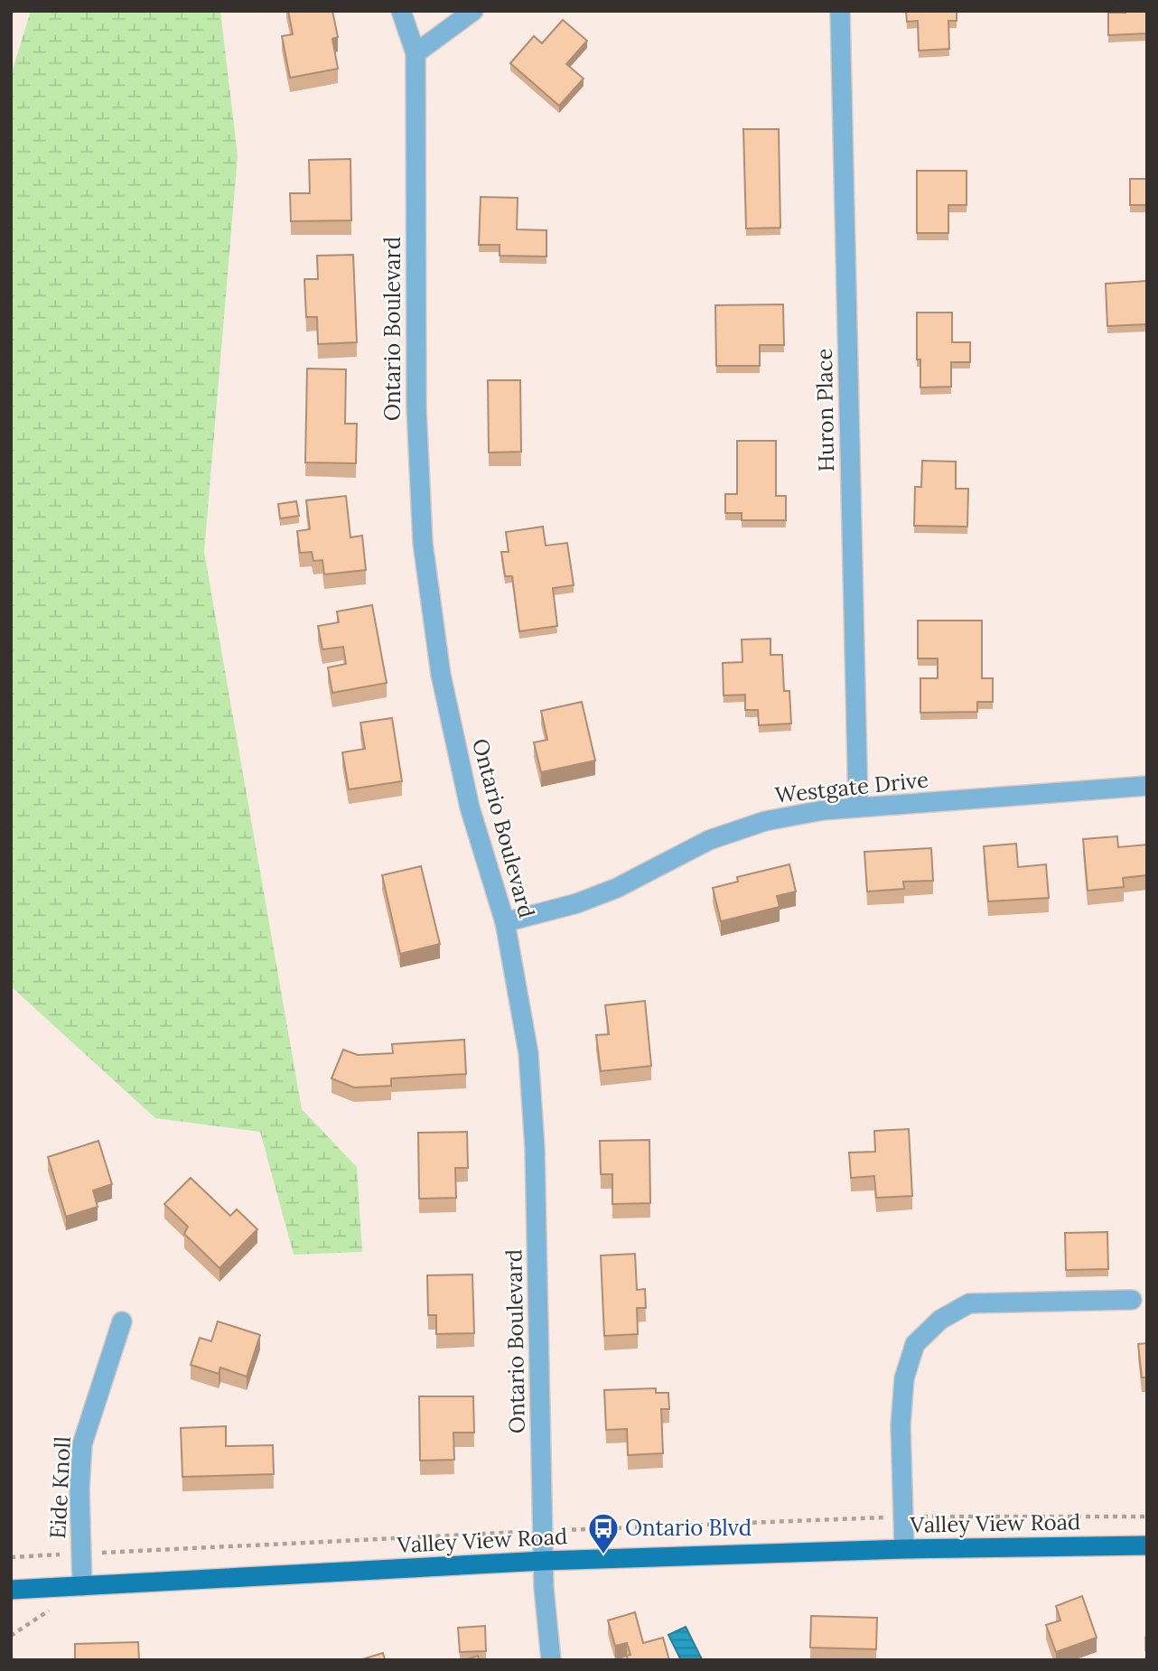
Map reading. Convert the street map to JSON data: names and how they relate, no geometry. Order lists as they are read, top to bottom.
{
  "streets": {
    "main road": ["Valley View Road"],
    "street": [
      "Ontario Boulevard",
      "Huron Place",
      "Westgate Drive",
      "Eide Knoll"
    ]
  },
  "crossings": [
    ["Ontario Boulevard", "Westgate Drive"],
    ["Ontario Boulevard", "Valley View Road"],
    ["Huron Place", "Westgate Drive"],
    ["Eide Knoll", "Valley View Road"]
  ],
  "places": {
    "bus stop": ["Ontario Blvd"]
  }
}
